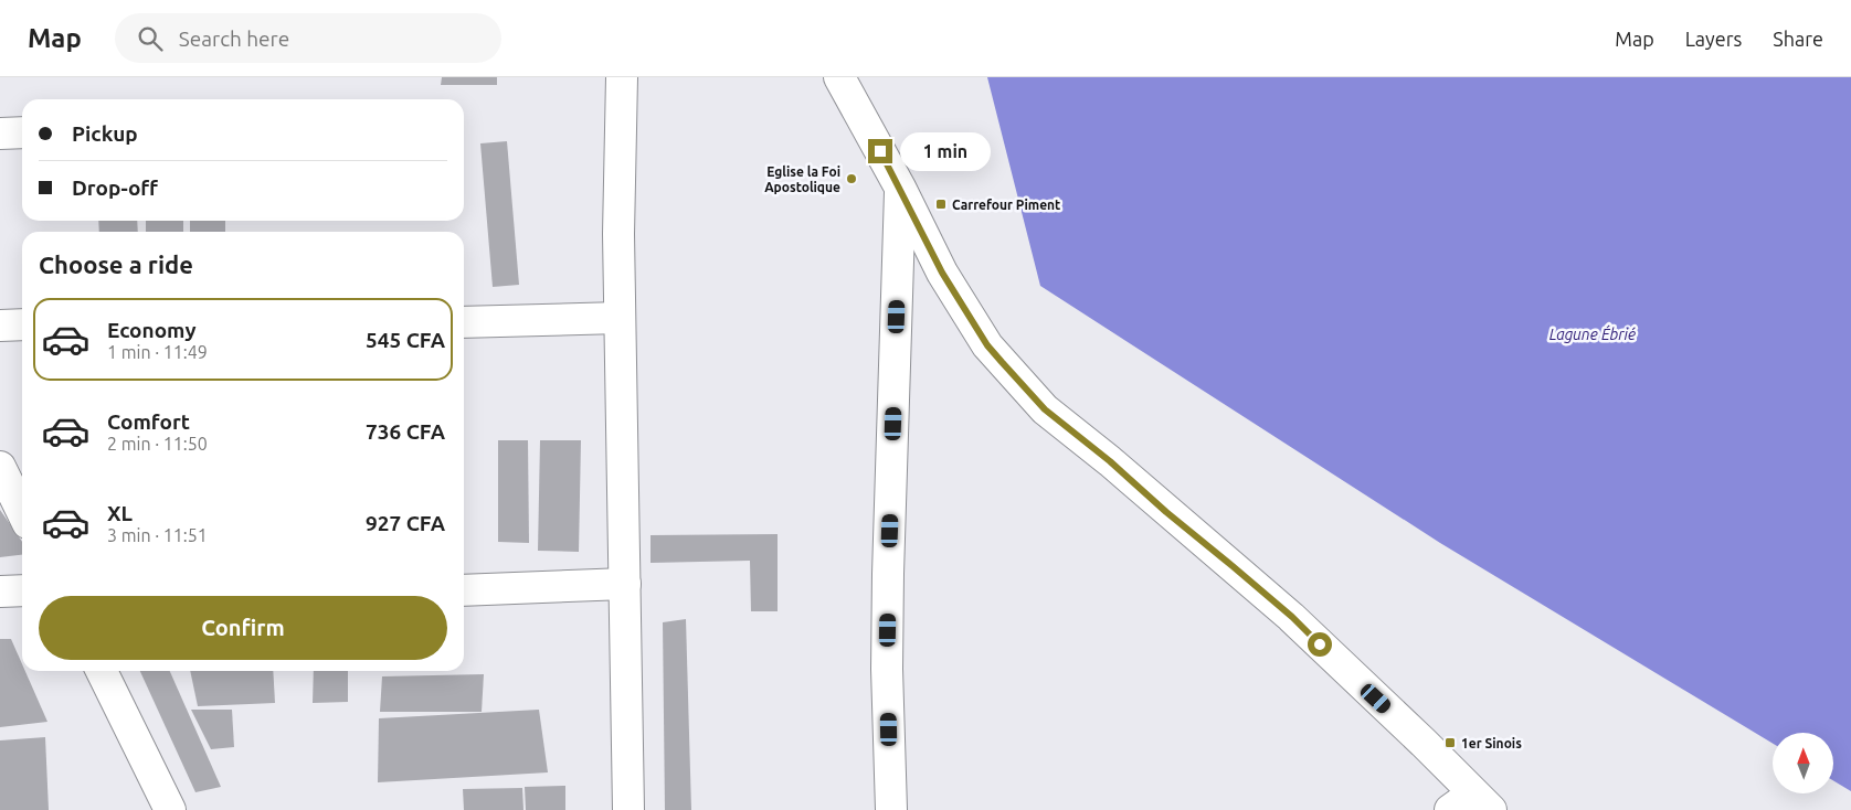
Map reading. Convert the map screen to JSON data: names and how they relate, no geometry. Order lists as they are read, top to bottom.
{
  "water": ["Lagune Ébrié"],
  "places": {
    "other": ["Eglise la Foi Apostolique"],
    "transit": ["Carrefour Piment", "1er Sinois"]
  },
  "north": "top",
  "page": {
    "header": "Map",
    "search": "Search here",
    "nav": ["Map", "Layers", "Share"],
    "banner": ["Pickup", "Drop-off"],
    "bubble": "1 min",
    "heading": "Choose a ride",
    "list": [
      {
        "name": "Economy",
        "note": "1 min · 11:49",
        "value": "545 CFA"
      },
      {
        "name": "Comfort",
        "note": "2 min · 11:50",
        "value": "736 CFA"
      },
      {
        "name": "XL",
        "note": "3 min · 11:51",
        "value": "927 CFA"
      }
    ],
    "buttons": "Confirm"
  }
}
